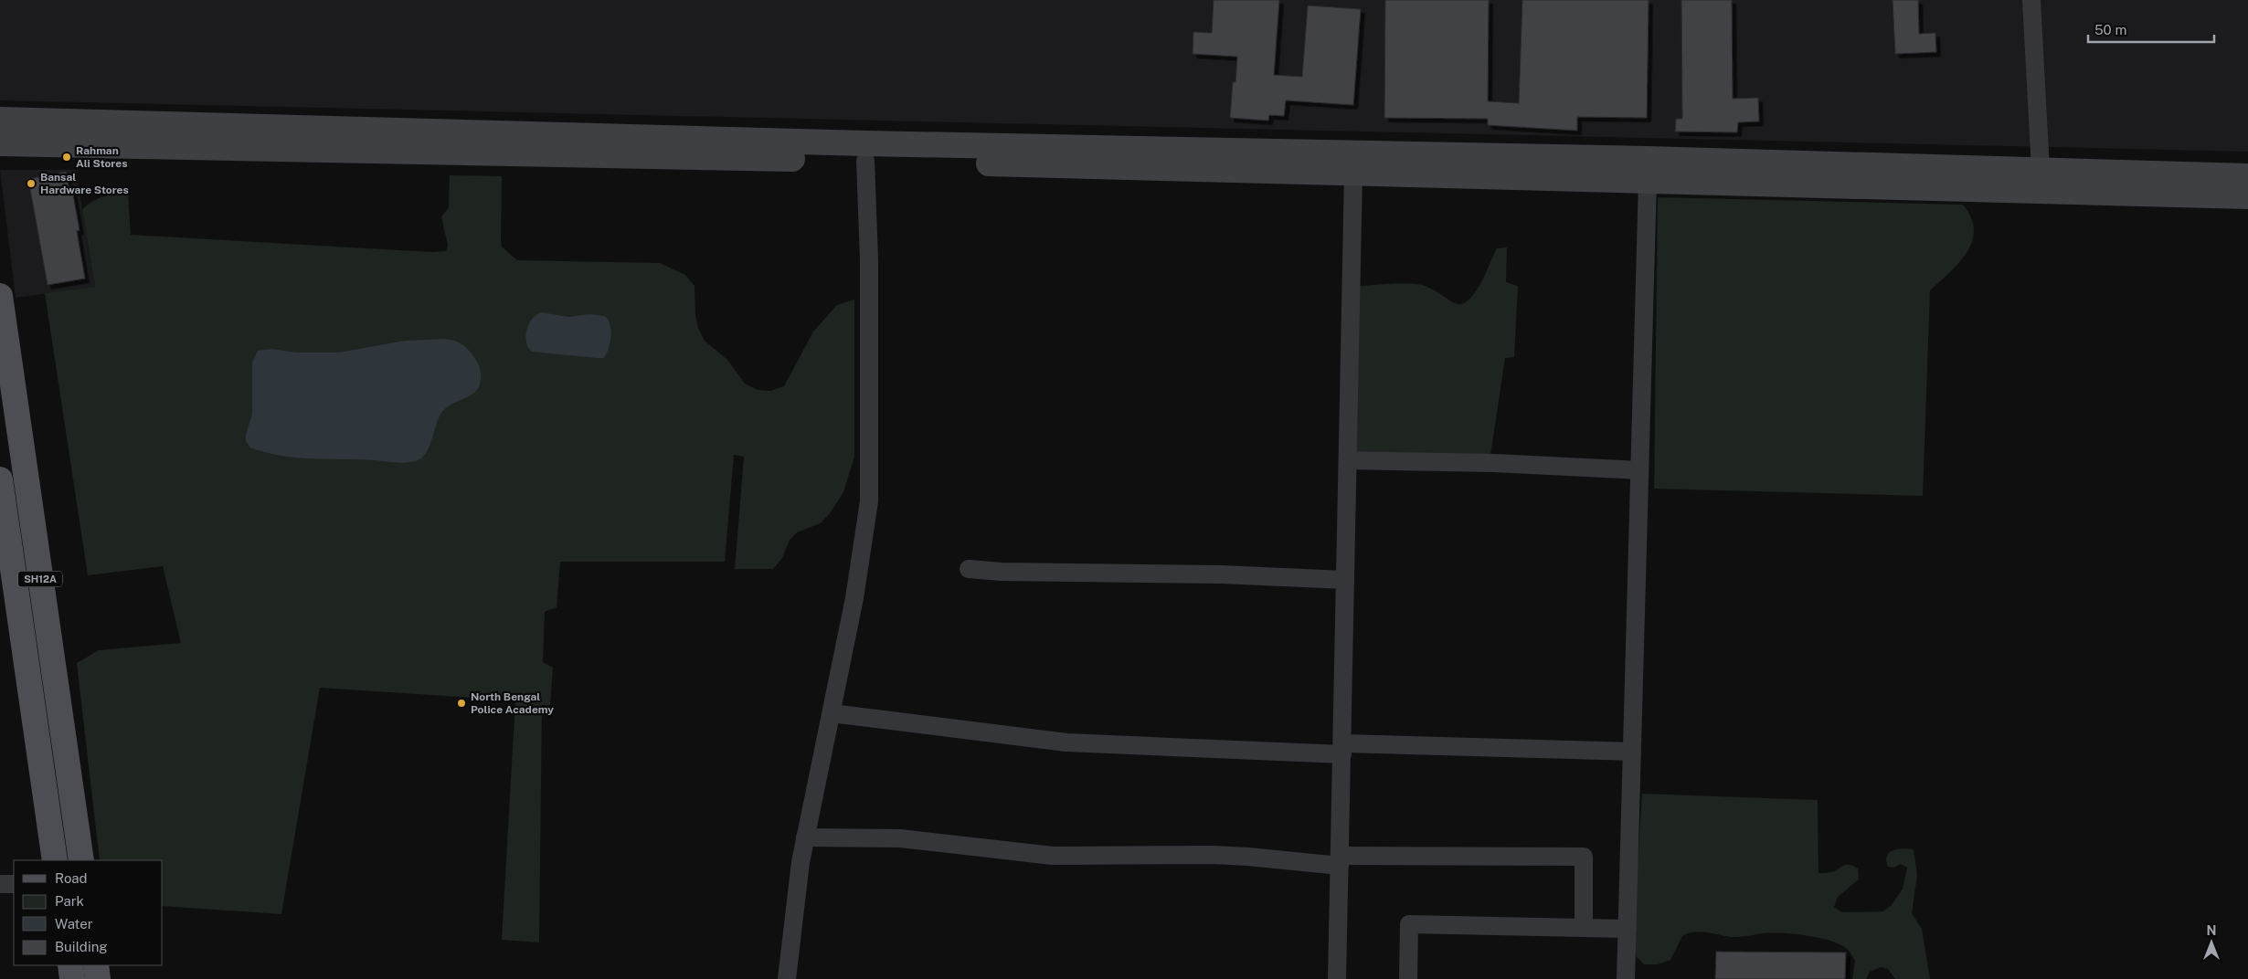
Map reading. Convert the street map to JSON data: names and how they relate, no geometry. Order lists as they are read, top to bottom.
{
  "streets": {
    "main road": ["SH12A"]
  },
  "places": ["Rahman Ali Stores", "Bansal Hardware Stores", "North Bengal Police Academy"],
  "legend": [
    "Road",
    "Park",
    "Water",
    "Building"
  ],
  "scale_bar": "50 m",
  "north": "top"
}
